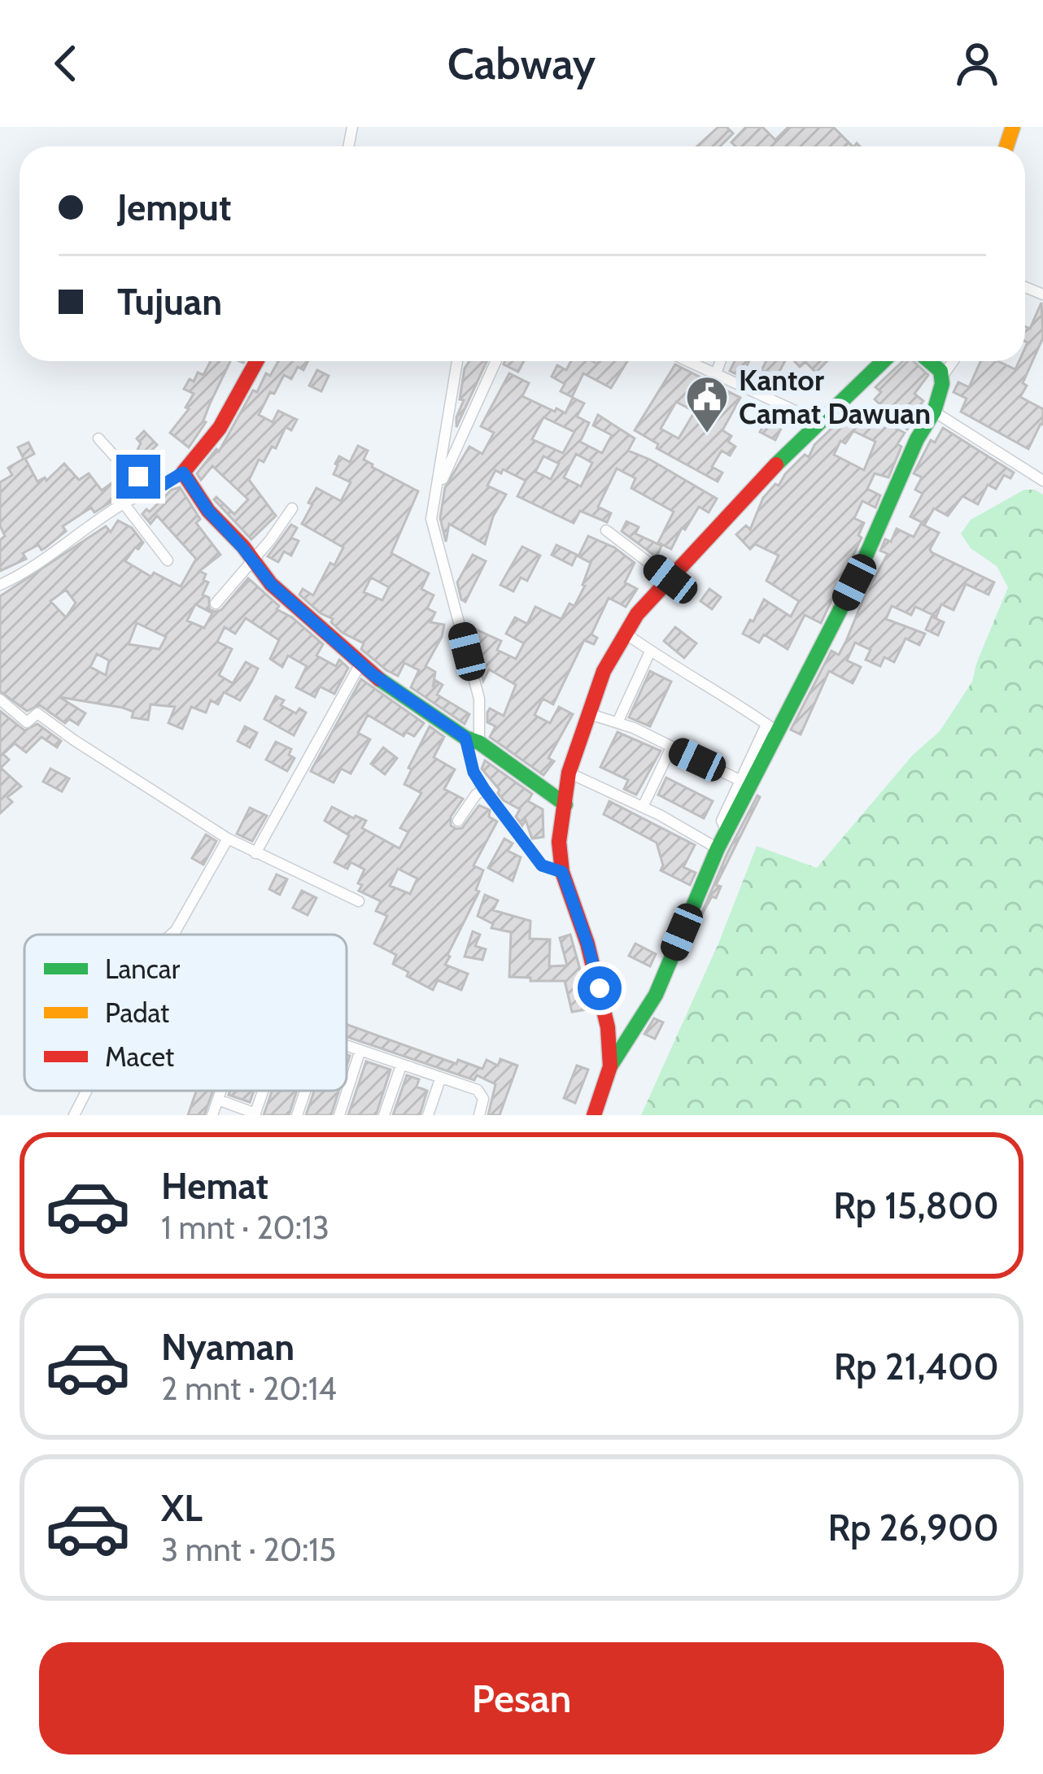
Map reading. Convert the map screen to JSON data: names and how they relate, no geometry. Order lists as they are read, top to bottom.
{
  "places": {
    "public building": ["Kantor Camat Dawuan"]
  },
  "legend": ["Lancar", "Padat", "Macet"],
  "page": {
    "header": "Cabway",
    "banner": ["Jemput", "Tujuan"],
    "list": [
      {
        "name": "Hemat",
        "note": "1 mnt · 20:13",
        "value": "Rp 15,800"
      },
      {
        "name": "Nyaman",
        "note": "2 mnt · 20:14",
        "value": "Rp 21,400"
      },
      {
        "name": "XL",
        "note": "3 mnt · 20:15",
        "value": "Rp 26,900"
      }
    ],
    "buttons": "Pesan"
  }
}
